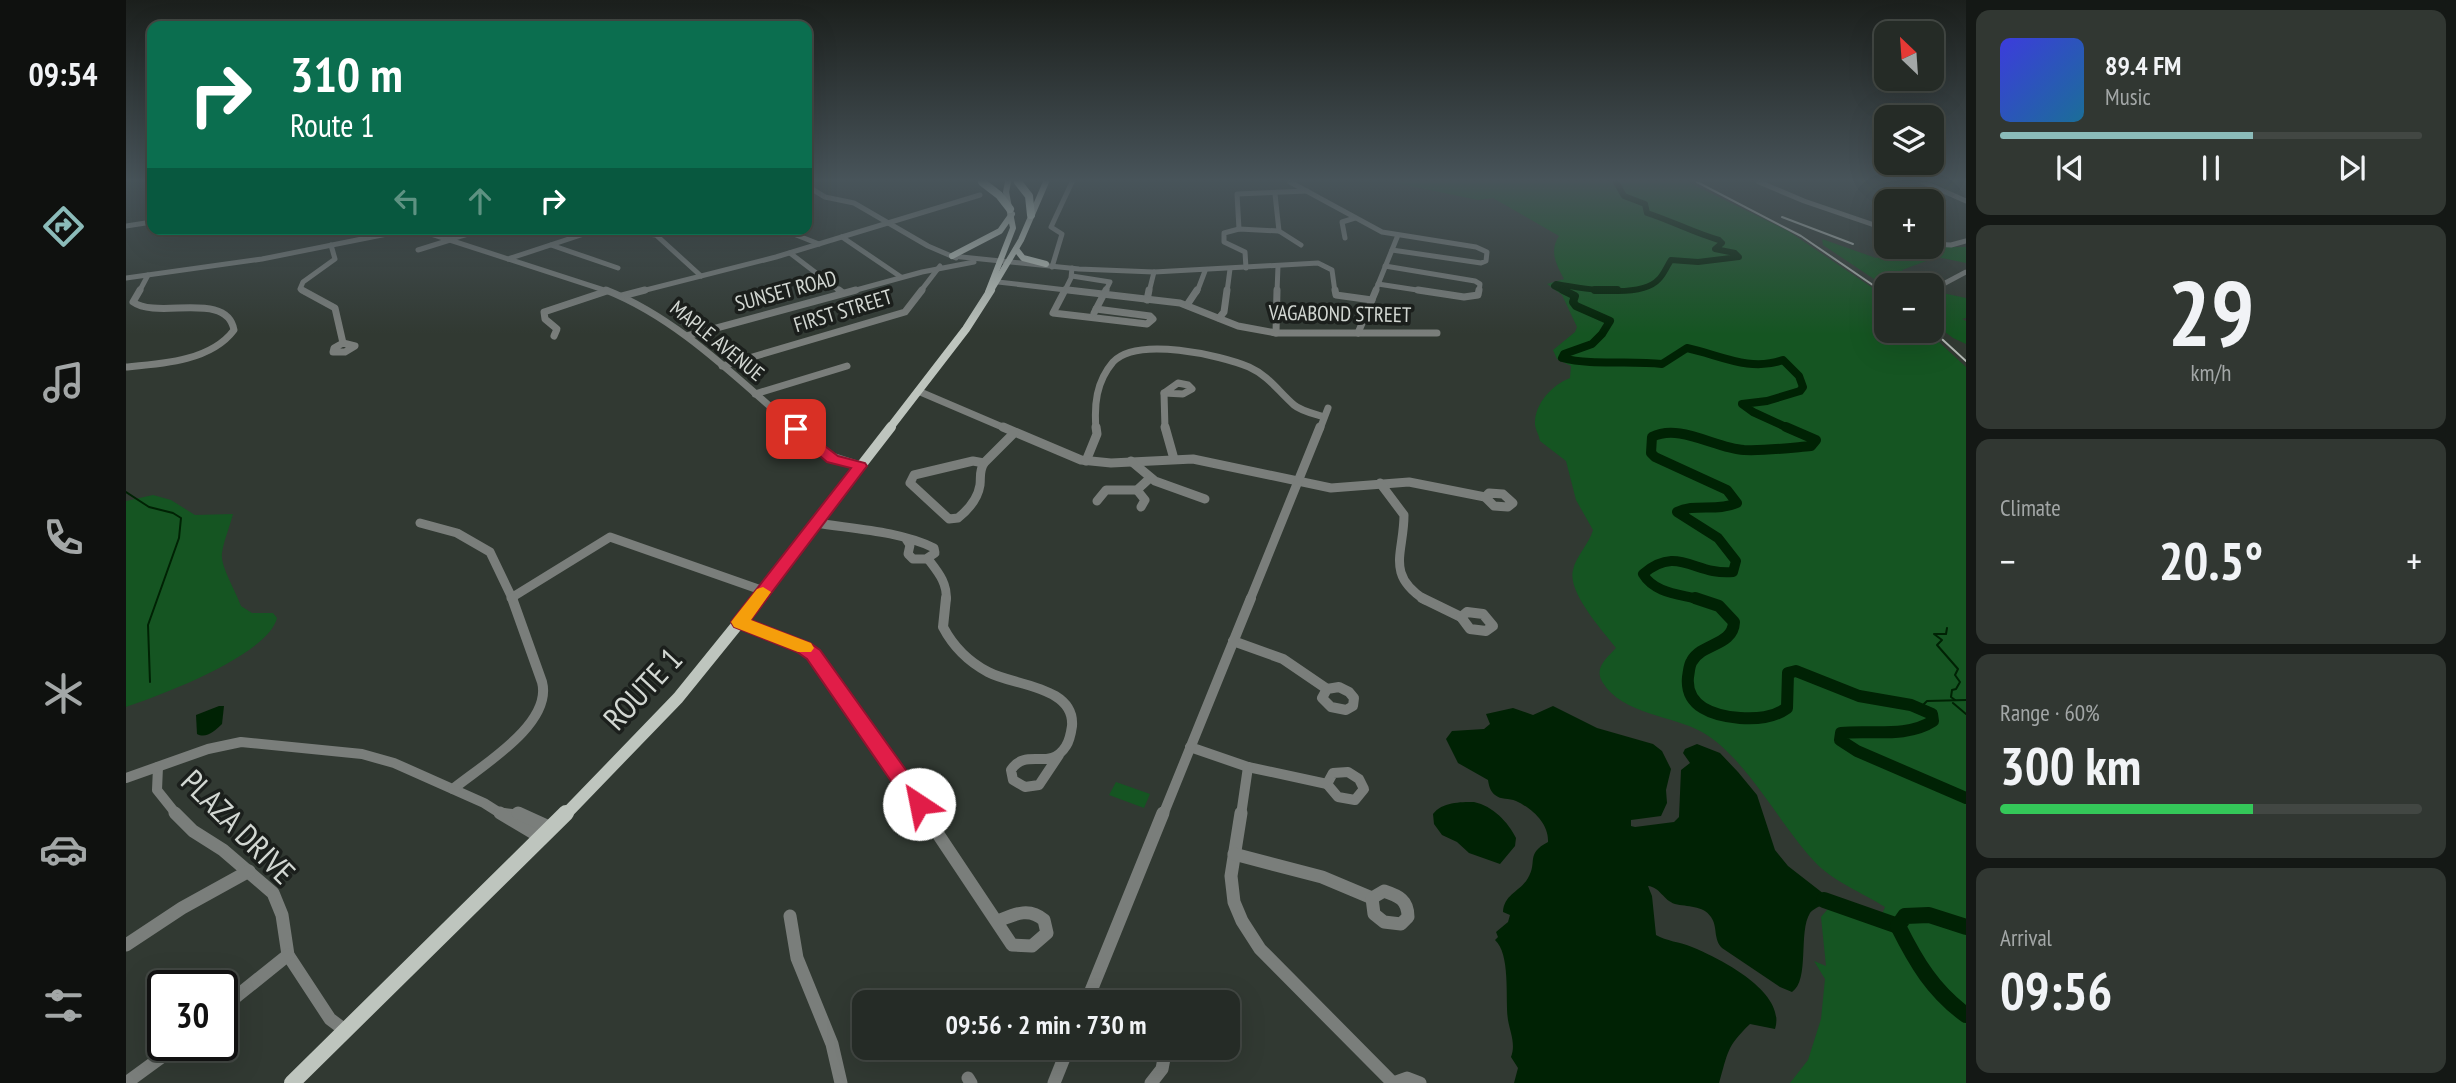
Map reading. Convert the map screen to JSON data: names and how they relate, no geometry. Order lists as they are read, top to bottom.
{
  "streets": {
    "main road": ["ROUTE 1"],
    "street": [
      "SUNSET ROAD",
      "FIRST STREET",
      "VAGABOND STREET",
      "MAPLE AVENUE",
      "PLAZA DRIVE"
    ]
  },
  "crossings": [
    ["SUNSET ROAD", "FIRST STREET"],
    ["SUNSET ROAD", "MAPLE AVENUE"],
    ["FIRST STREET", "MAPLE AVENUE"],
    ["VAGABOND STREET", "ROUTE 1"],
    ["MAPLE AVENUE", "ROUTE 1"],
    ["ROUTE 1", "PLAZA DRIVE"]
  ],
  "north": "top left",
  "page": {
    "tabs": "09:54",
    "map_buttons": ["+", "−"],
    "turn": ["310 m", "Route 1"],
    "song": ["89.4 FM", "Music"],
    "tile": [
      ["29", "km/h"],
      "Climate",
      ["Range · 60%", "300 km"],
      ["Arrival", "09:56"]
    ],
    "heat": ["−", "20.5°", "+"],
    "limit": "30",
    "trip": "09:56 · 2 min · 730 m"
  }
}
